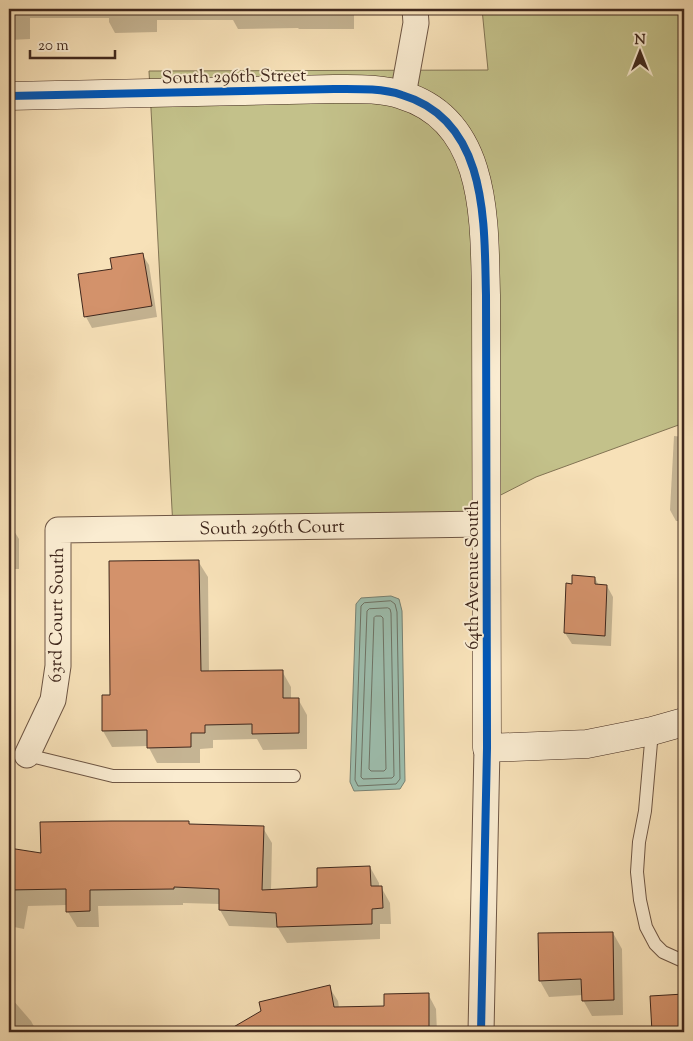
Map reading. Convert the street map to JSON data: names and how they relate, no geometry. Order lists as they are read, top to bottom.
{
  "streets": {
    "street": [
      "South 296th Street",
      "South 296th Court",
      "64th Avenue South",
      "63rd Court South"
    ]
  },
  "crossings": [
    ["South 296th Street", "64th Avenue South"],
    ["South 296th Court", "64th Avenue South"],
    ["South 296th Court", "63rd Court South"]
  ],
  "scale_bar": "20 m",
  "north": "top"
}
